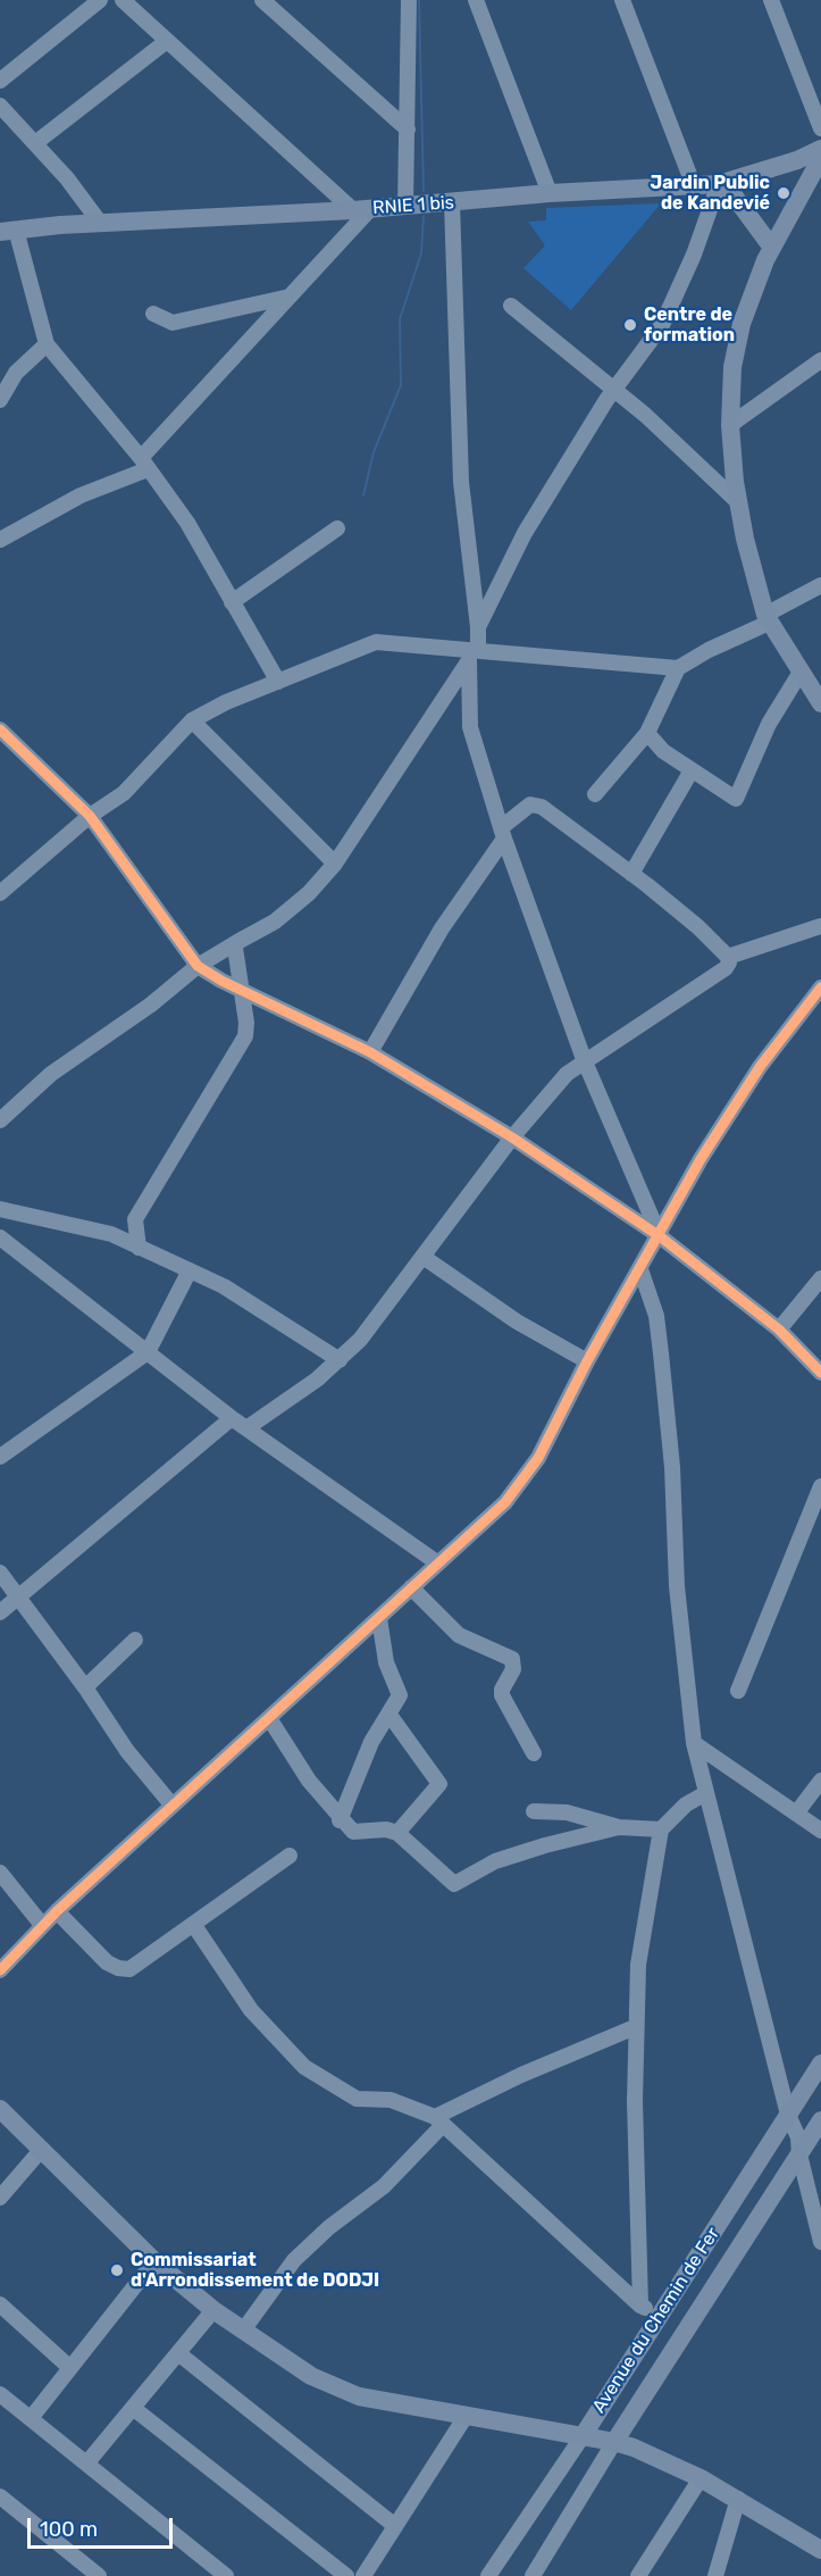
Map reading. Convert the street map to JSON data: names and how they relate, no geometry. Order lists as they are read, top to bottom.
{
  "streets": {
    "main road": ["RNIE 1 bis", "Avenue du Chemin de Fer"]
  },
  "places": ["Jardin Public de Kandevié", "Centre de formation", "Commissariat d'Arrondissement de DODJI"],
  "scale_bar": "100 m"
}
